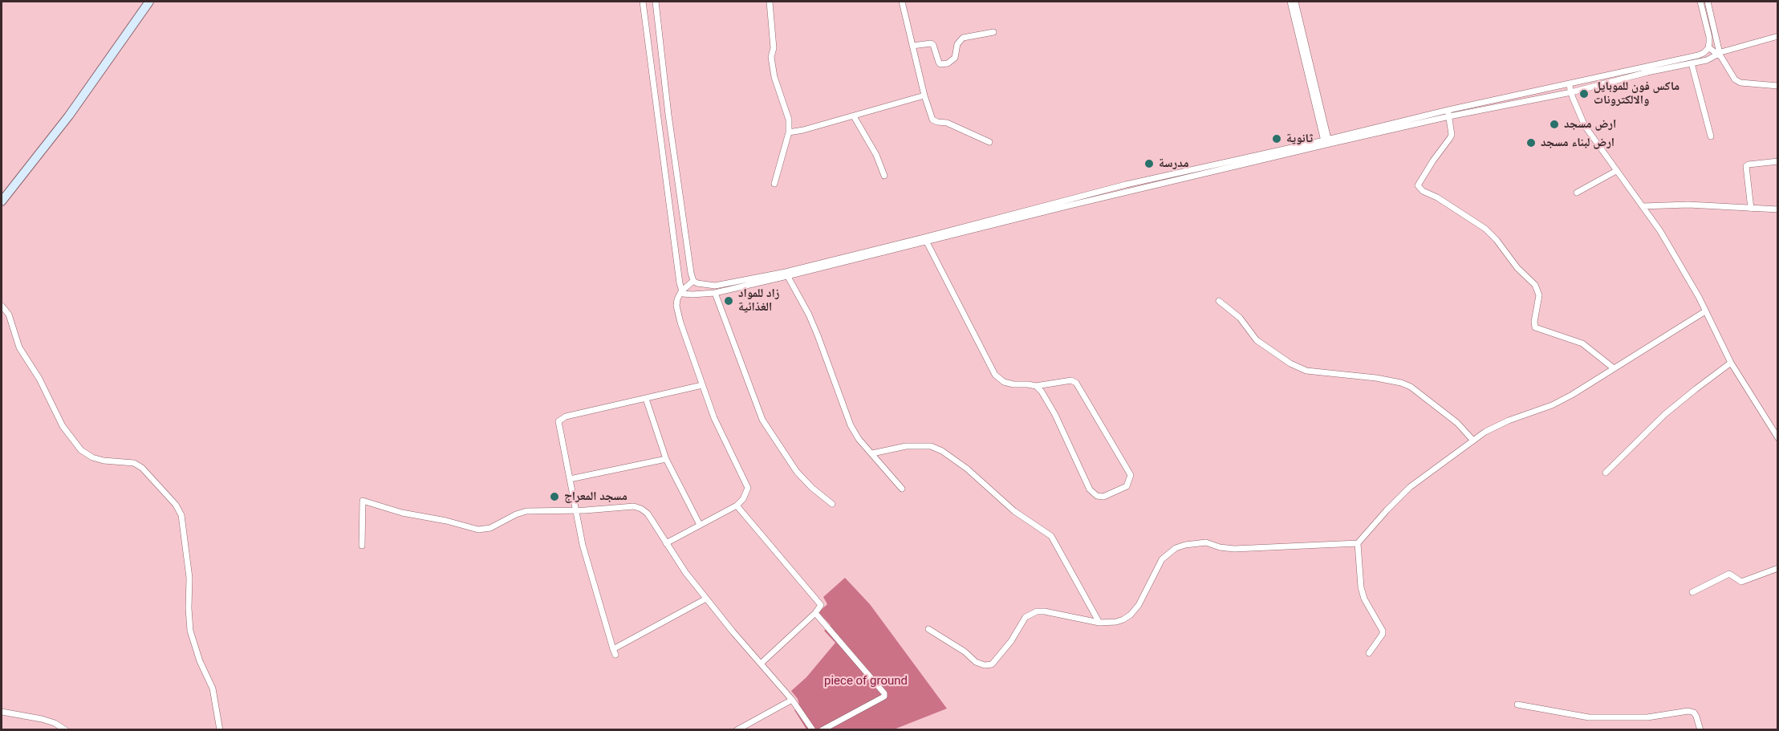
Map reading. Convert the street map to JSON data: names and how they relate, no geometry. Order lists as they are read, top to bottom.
{
  "parks": ["piece of ground"],
  "places": [
    "ماكس فون للموبايل والالكترونات",
    "ارض مسجد",
    "ثانوية",
    "ارض لبناء مسجد",
    "مدرسة",
    "زاد للمواد الغذائية",
    "مسجد المعراج"
  ]
}
